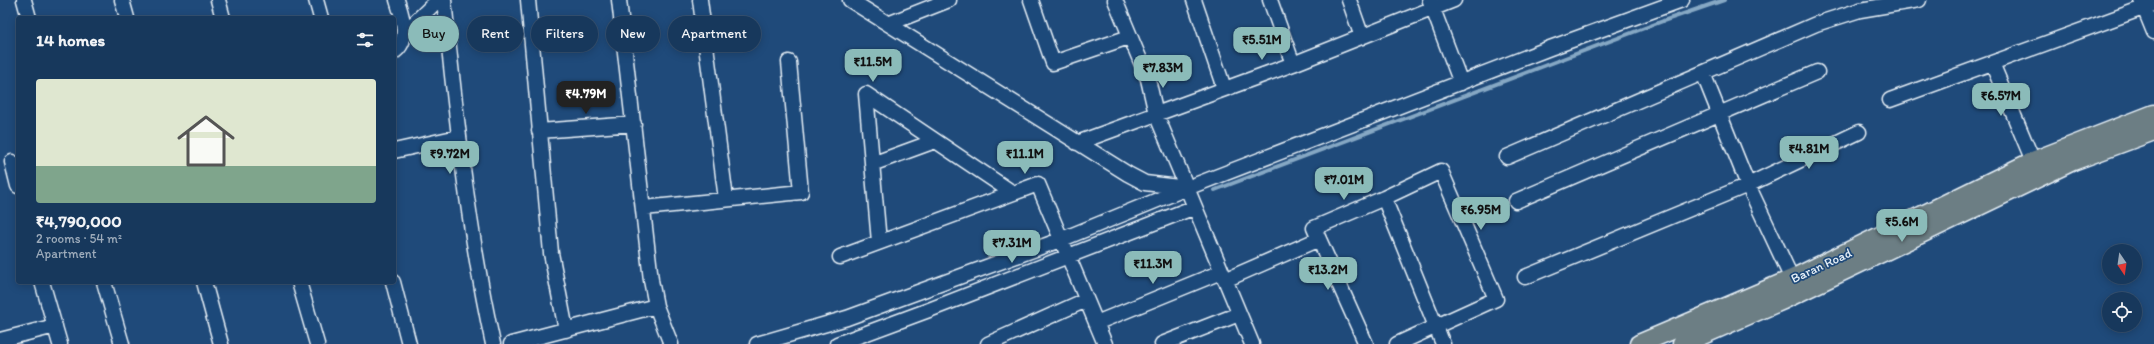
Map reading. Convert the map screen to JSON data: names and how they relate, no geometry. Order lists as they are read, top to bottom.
{
  "streets": {
    "main road": ["Baran Road"]
  },
  "north": "bottom",
  "page": {
    "chip": [
      "Buy",
      "Rent",
      "Filters",
      "New",
      "Apartment"
    ],
    "heading": "14 homes",
    "price": [
      "₹5.51M",
      "₹11.5M",
      "₹7.83M",
      "₹4.79M",
      "₹6.57M",
      "₹4.81M",
      "₹9.72M",
      "₹11.1M",
      "₹7.01M",
      "₹6.95M",
      "₹5.6M",
      "₹7.31M",
      "₹11.3M",
      "₹13.2M"
    ],
    "list": [
      {
        "name": "₹4,790,000",
        "note": "2 rooms · 54 m² · Apartment"
      }
    ]
  }
}
